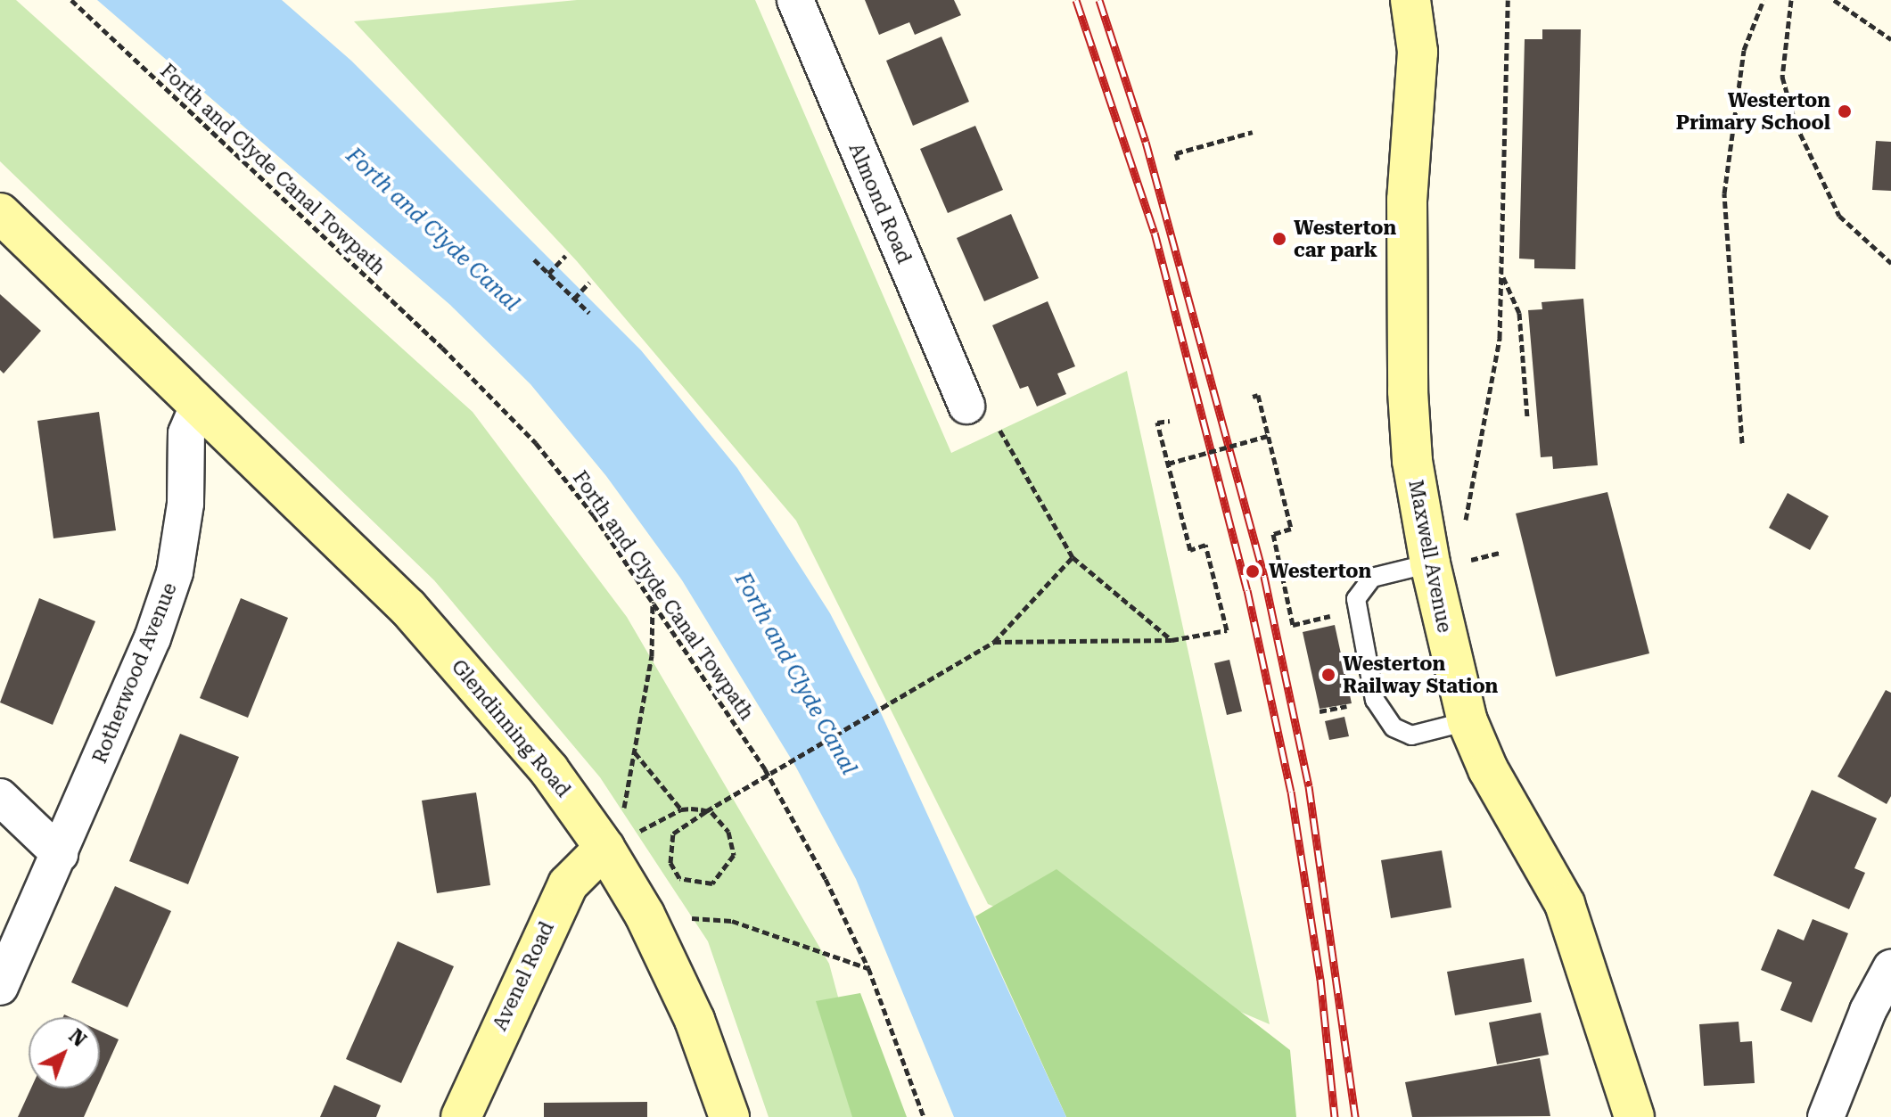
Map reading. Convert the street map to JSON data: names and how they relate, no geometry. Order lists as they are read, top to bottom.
{
  "streets": {
    "street": [
      "Almond Road",
      "Maxwell Avenue",
      "Rotherwood Avenue",
      "Glendinning Road",
      "Avenel Road"
    ],
    "path": ["Forth and Clyde Canal Towpath"]
  },
  "crossings": [
    ["Rotherwood Avenue", "Glendinning Road"],
    ["Glendinning Road", "Avenel Road"]
  ],
  "water": ["Forth and Clyde Canal"],
  "places": [
    "Westerton Primary School",
    "Westerton car park",
    "Westerton",
    "Westerton Railway Station"
  ],
  "north": "top right"
}
